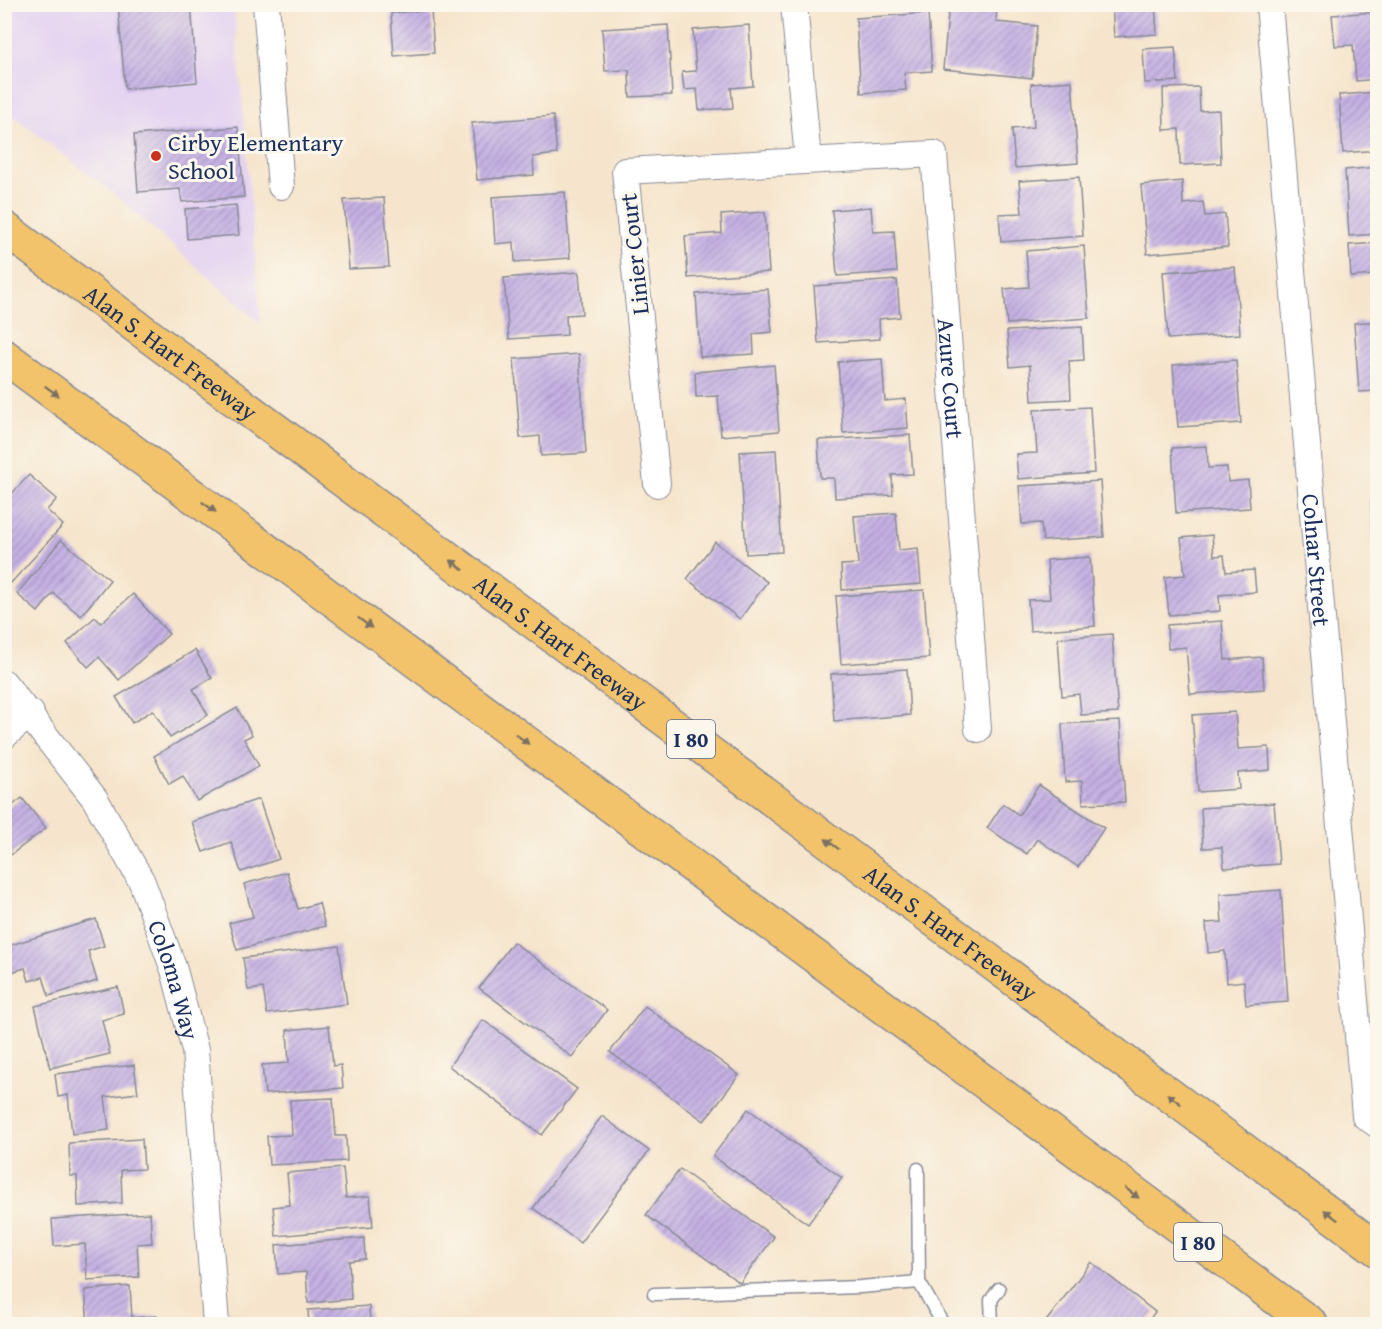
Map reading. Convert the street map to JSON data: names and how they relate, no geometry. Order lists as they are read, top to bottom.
{
  "streets": {
    "highway": ["Alan S. Hart Freeway", "I 80"],
    "street": [
      "Linier Court",
      "Azure Court",
      "Colnar Street",
      "Coloma Way"
    ]
  },
  "crossings": [
    ["Linier Court", "Azure Court"]
  ],
  "places": ["Cirby Elementary School"]
}
